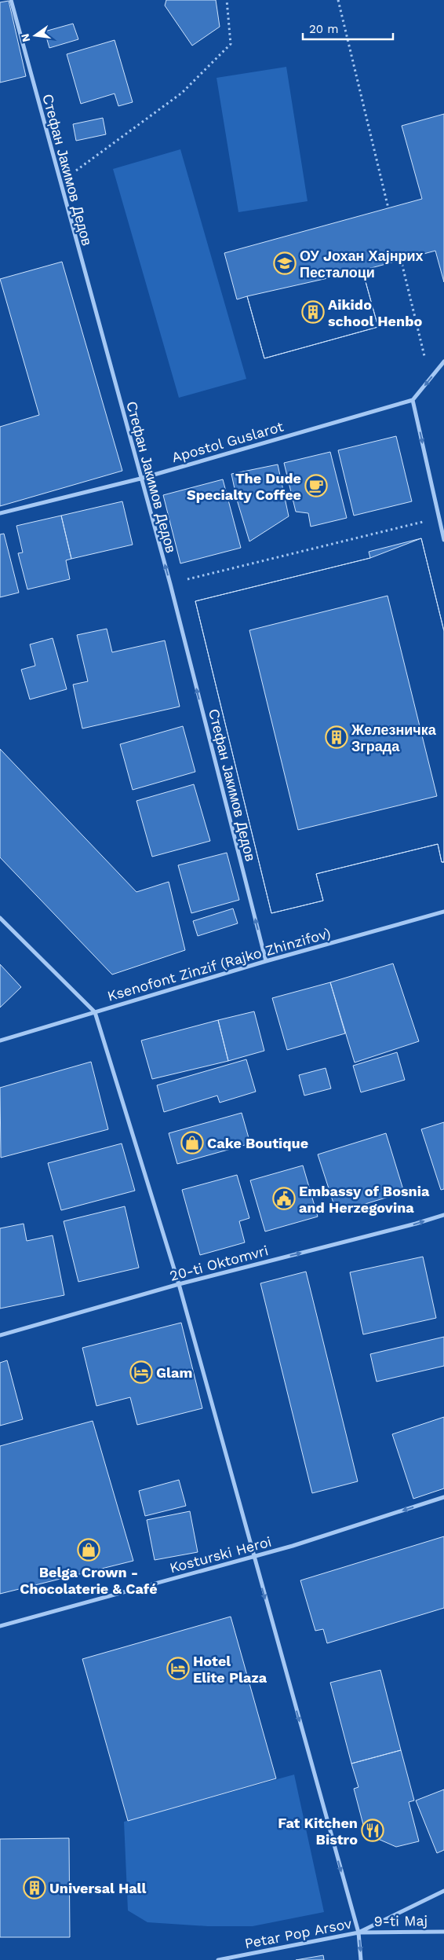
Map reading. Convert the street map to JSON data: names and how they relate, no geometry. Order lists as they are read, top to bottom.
{
  "streets": {
    "street": [
      "Стефан Јакимов Дедов",
      "Apostol Guslarot",
      "Ksenofont Zinzif (Rajko Zhinzifov)",
      "20-ti Oktomvri",
      "Kosturski Heroi",
      "9-ti Maj",
      "Petar Pop Arsov"
    ]
  },
  "crossings": [
    ["Стефан Јакимов Дедов", "Apostol Guslarot"],
    ["Стефан Јакимов Дедов", "Ksenofont Zinzif (Rajko Zhinzifov)"],
    ["9-ti Maj", "Petar Pop Arsov"]
  ],
  "one_way": ["Стефан Јакимов Дедов", "20-ti Oktomvri", "Kosturski Heroi"],
  "places": {
    "school or university": ["ОУ Jохан Хајнрих Песталоци"],
    "building": ["Aikido school Henbo", "Железничка Зграда", "Universal Hall"],
    "cafe": ["The Dude Specialty Coffee"],
    "shop": ["Cake Boutique", "Belga Crown - Chocolaterie & Café"],
    "public building": ["Embassy of Bosnia and Herzegovina"],
    "hotel": ["Glam", "Hotel Elite Plaza"],
    "restaurant": ["Fat Kitchen Bistro"]
  },
  "scale_bar": "20 m",
  "north": "left"
}
